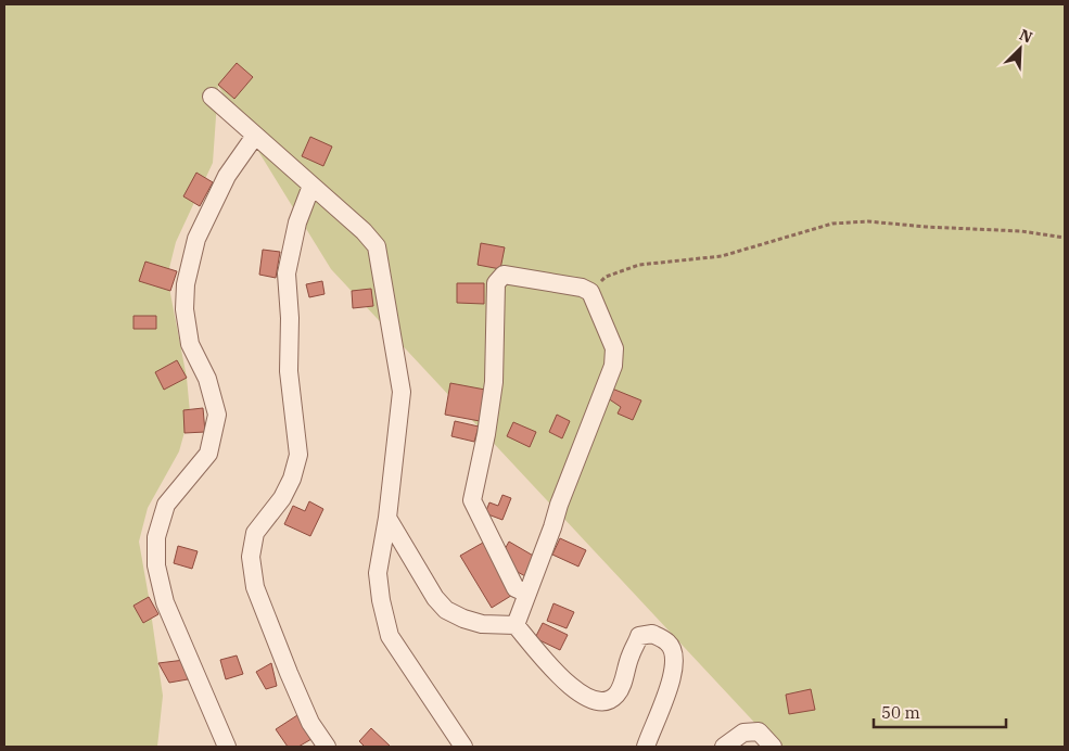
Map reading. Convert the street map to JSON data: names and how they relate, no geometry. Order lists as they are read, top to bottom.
{
  "scale_bar": "50 m",
  "north": "top right"
}
